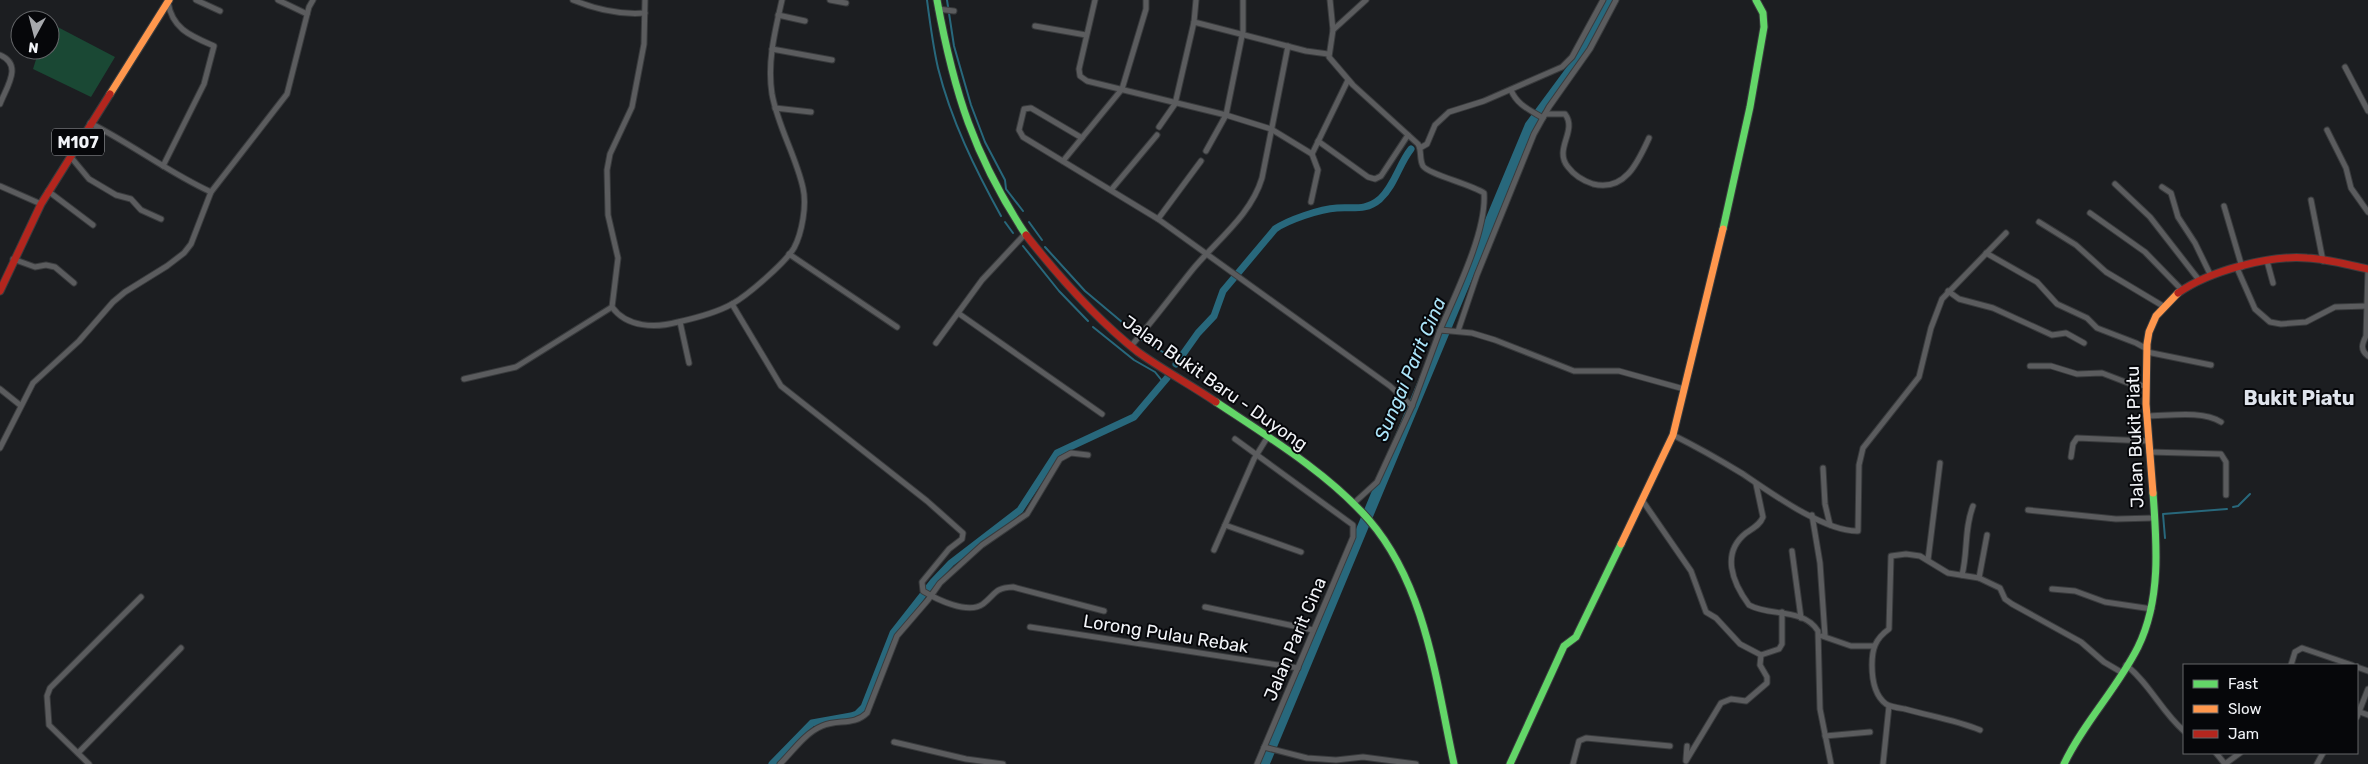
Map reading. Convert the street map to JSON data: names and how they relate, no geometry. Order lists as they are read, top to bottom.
{
  "streets": {
    "main road": ["M107", "Jalan Bukit Baru - Duyong", "Jalan Bukit Piatu"],
    "street": ["Lorong Pulau Rebak", "Jalan Parit Cina"]
  },
  "crossings": [
    ["Lorong Pulau Rebak", "Jalan Parit Cina"]
  ],
  "districts": ["Bukit Piatu"],
  "water": ["Sungai Parit Cina"],
  "legend": ["Fast", "Slow", "Jam"],
  "north": "bottom"
}
